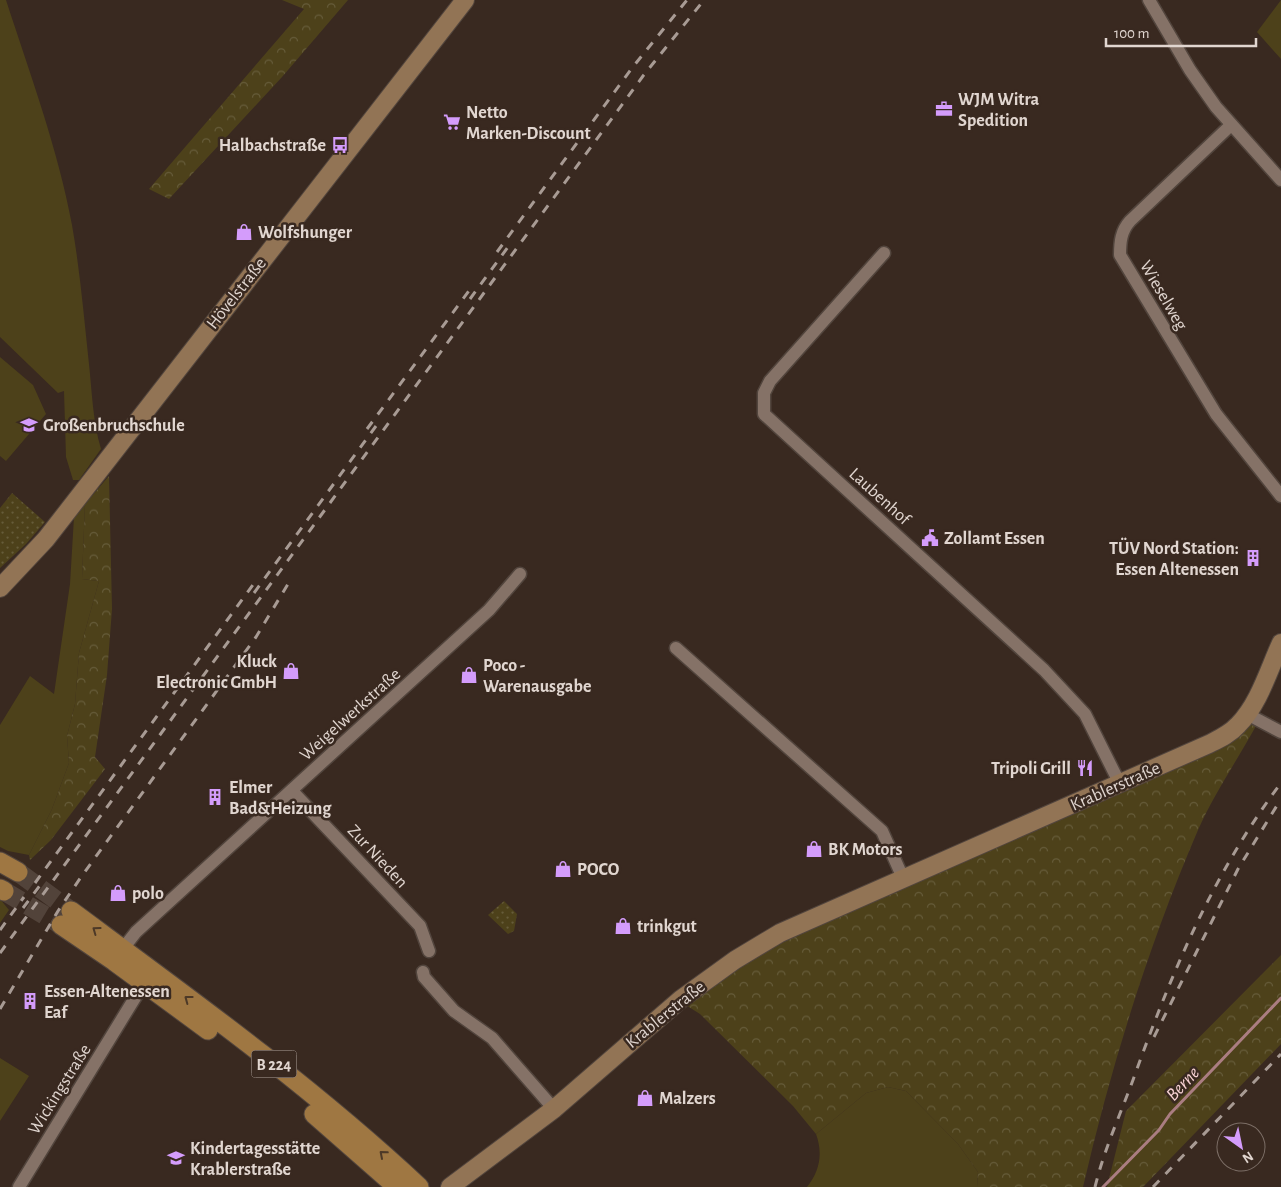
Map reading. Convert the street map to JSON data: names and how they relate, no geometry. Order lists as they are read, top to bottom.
{
  "streets": {
    "main road": ["B 224"],
    "street": [
      "Hövelstraße",
      "Wieselweg",
      "Laubenhof",
      "Weigelwerkstraße",
      "Krablerstraße",
      "Zur Nieden",
      "Wickingstraße"
    ]
  },
  "crossings": [
    ["Laubenhof", "Krablerstraße"],
    ["Weigelwerkstraße", "Zur Nieden"],
    ["Weigelwerkstraße", "B 224"],
    ["B 224", "Wickingstraße"]
  ],
  "water": ["Berne"],
  "places": {
    "office": ["WJM Witra Spedition"],
    "supermarket": ["Netto Marken-Discount"],
    "bus stop": ["Halbachstraße"],
    "shop": [
      "Wolfshunger",
      "Kluck Electronic GmbH",
      "Poco - Warenausgabe",
      "BK Motors",
      "POCO",
      "polo",
      "trinkgut",
      "Malzers"
    ],
    "school or university": ["Großenbruchschule", "Kindertagesstätte Krablerstraße"],
    "public building": ["Zollamt Essen"],
    "building": ["TÜV Nord Station: Essen Altenessen", "Elmer Bad&Heizung", "Essen-Altenessen Eaf"],
    "restaurant": ["Tripoli Grill"]
  },
  "scale_bar": "100 m",
  "north": "bottom right"
}
